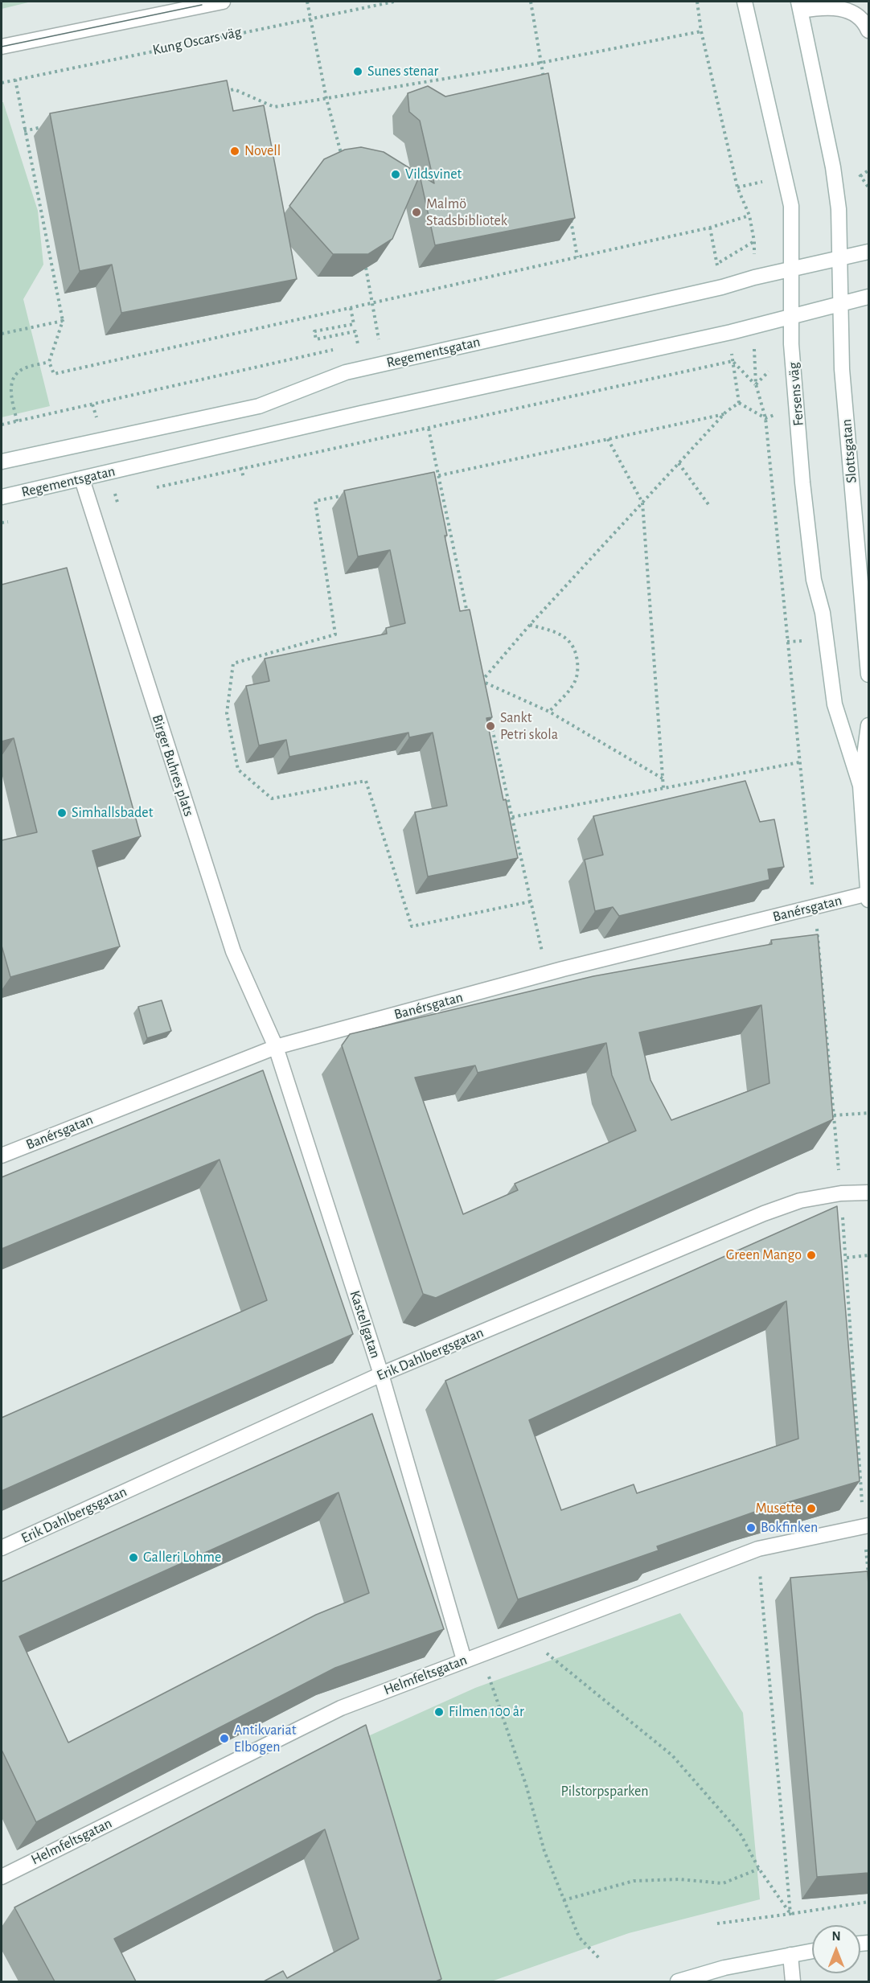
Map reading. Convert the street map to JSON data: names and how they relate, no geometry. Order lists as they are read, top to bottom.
{
  "streets": {
    "street": [
      "Regementsgatan",
      "Fersens väg",
      "Slottsgatan",
      "Birger Buhres plats",
      "Banérsgatan",
      "Kastellgatan",
      "Erik Dahlbergsgatan",
      "Helmfeltsgatan"
    ],
    "path": ["Kung Oscars väg"]
  },
  "crossings": [
    ["Regementsgatan", "Fersens väg"],
    ["Regementsgatan", "Slottsgatan"],
    ["Regementsgatan", "Birger Buhres plats"],
    ["Fersens väg", "Banérsgatan"],
    ["Birger Buhres plats", "Banérsgatan"],
    ["Birger Buhres plats", "Kastellgatan"],
    ["Banérsgatan", "Kastellgatan"],
    ["Kastellgatan", "Erik Dahlbergsgatan"],
    ["Kastellgatan", "Helmfeltsgatan"]
  ],
  "parks": ["Pilstorpsparken"],
  "places": [
    "Sunes stenar",
    "Novell",
    "Vildsvinet",
    "Malmö Stadsbibliotek",
    "Sankt Petri skola",
    "Simhallsbadet",
    "Green Mango",
    "Musette",
    "Bokfinken",
    "Galleri Lohme",
    "Filmen 100 år",
    "Antikvariat Elbogen"
  ],
  "north": "top"
}
